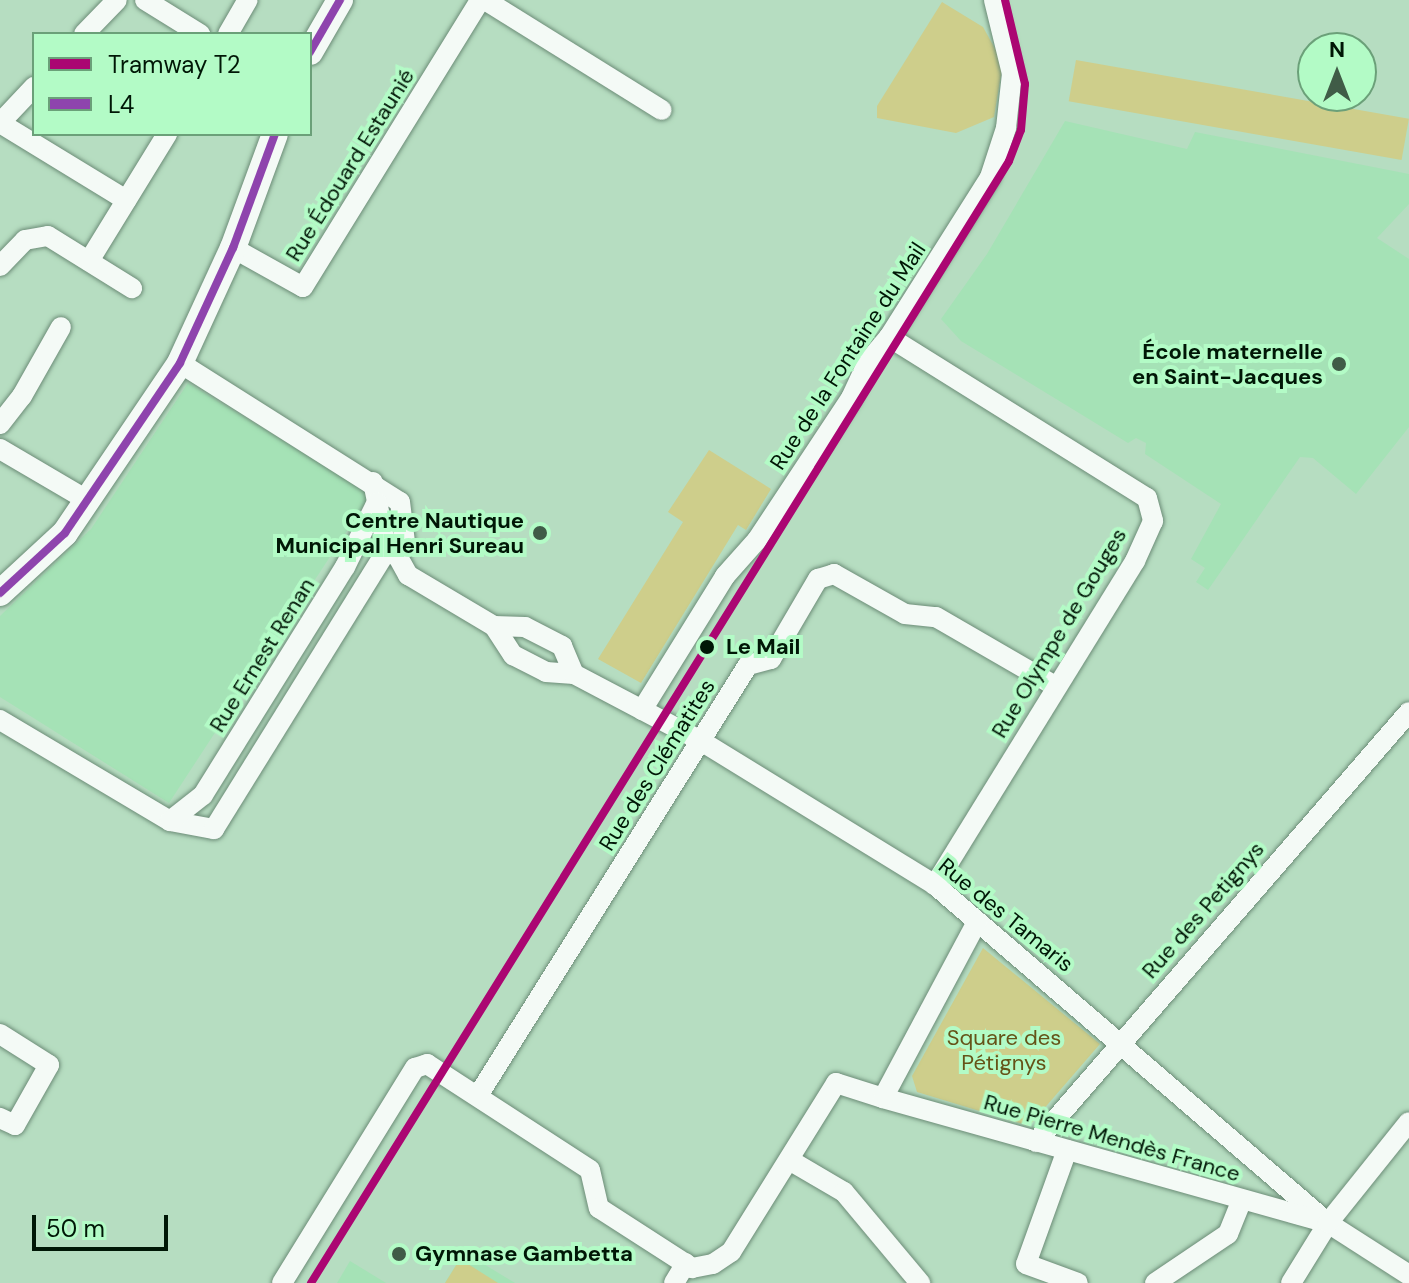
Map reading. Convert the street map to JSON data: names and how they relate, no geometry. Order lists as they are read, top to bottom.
{
  "streets": {
    "street": [
      "Rue Édouard Estaunié",
      "Rue de la Fontaine du Mail",
      "Rue Olympe de Gouges",
      "Rue Ernest Renan",
      "Rue des Clématites",
      "Rue des Petignys",
      "Rue des Tamaris",
      "Rue Pierre Mendès France"
    ]
  },
  "crossings": [
    ["Rue de la Fontaine du Mail", "Rue Olympe de Gouges"],
    ["Rue de la Fontaine du Mail", "Rue des Tamaris"],
    ["Rue Olympe de Gouges", "Rue des Clématites"],
    ["Rue Olympe de Gouges", "Rue des Tamaris"],
    ["Rue des Clématites", "Rue des Tamaris"],
    ["Rue des Petignys", "Rue des Tamaris"],
    ["Rue des Petignys", "Rue Pierre Mendès France"],
    ["Rue des Tamaris", "Rue Pierre Mendès France"]
  ],
  "parks": ["Square des Pétignys"],
  "places": [
    "École maternelle en Saint-Jacques",
    "Centre Nautique Municipal Henri Sureau",
    "Le Mail",
    "Gymnase Gambetta"
  ],
  "lines": ["tram line T2", "transit line L4"],
  "legend": ["Tramway T2", "L4"],
  "scale_bar": "50 m",
  "north": "top"
}
